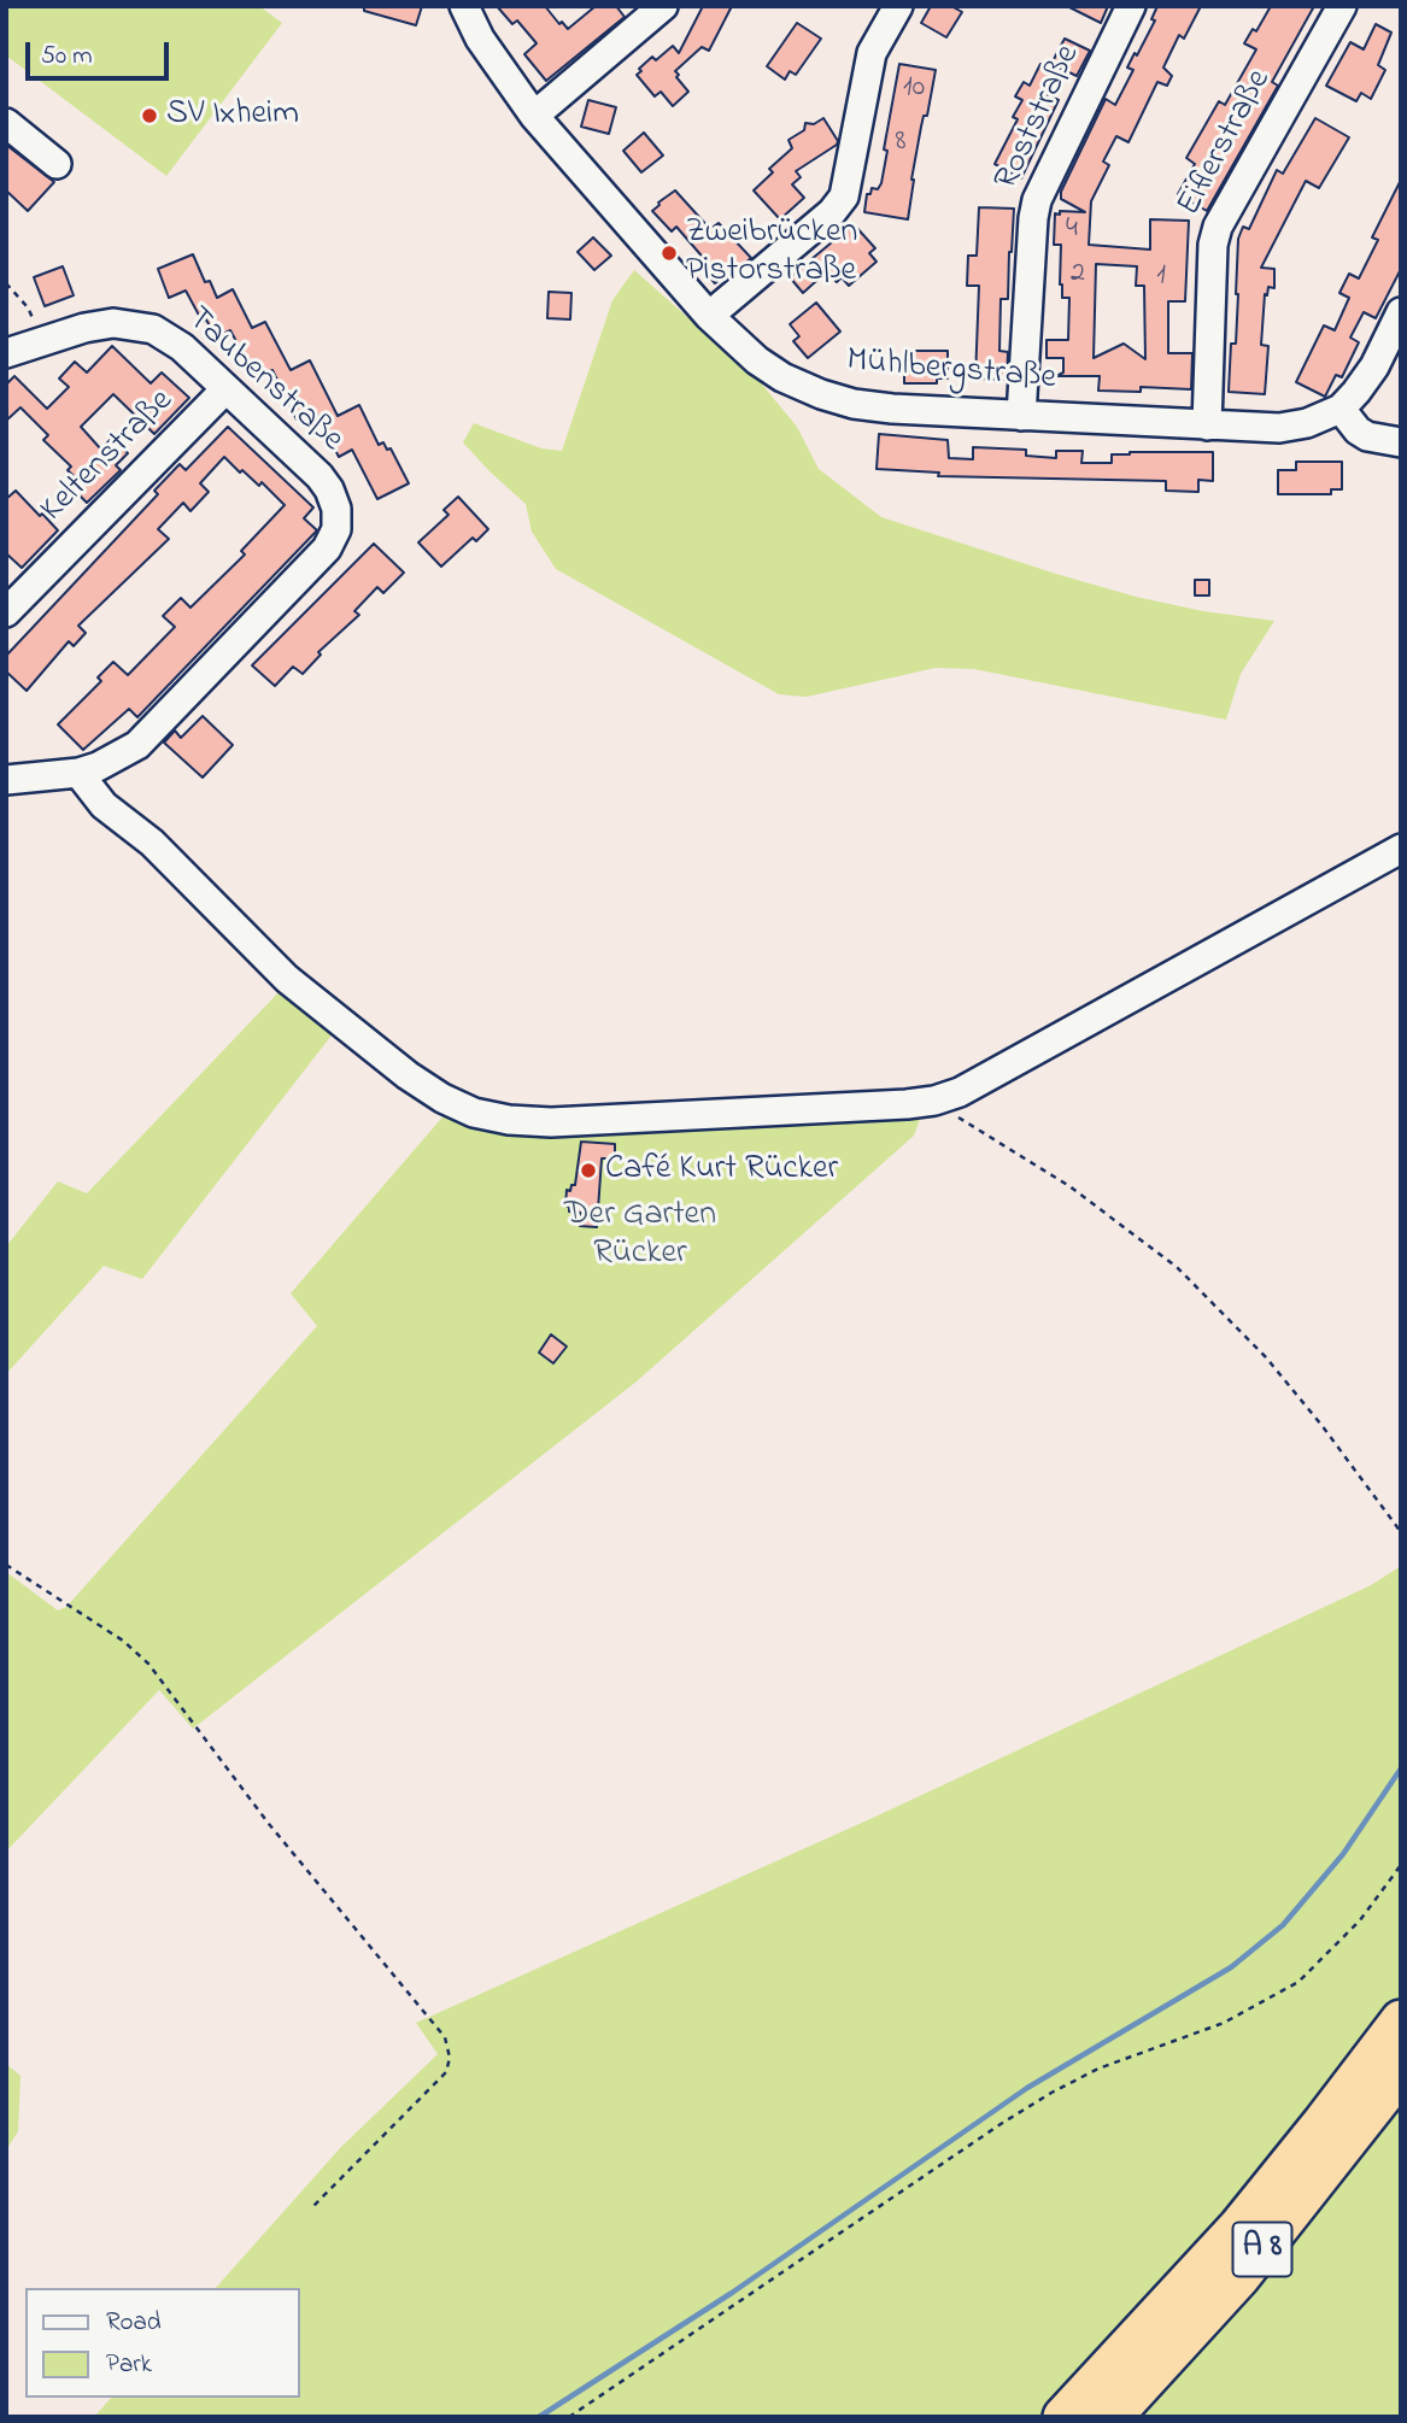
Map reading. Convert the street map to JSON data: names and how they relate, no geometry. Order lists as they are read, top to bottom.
{
  "streets": {
    "highway": ["A 8"],
    "street": [
      "Roststraße",
      "Eiflerstraße",
      "Mühlbergstraße",
      "Taubenstraße",
      "Keltenstraße"
    ]
  },
  "crossings": [
    ["Roststraße", "Mühlbergstraße"],
    ["Eiflerstraße", "Mühlbergstraße"],
    ["Taubenstraße", "Keltenstraße"]
  ],
  "parks": ["Der Garten Rücker"],
  "places": ["SV Ixheim", "Zweibrücken Pistorstraße", "Café Kurt Rücker"],
  "house_numbers": [
    "10",
    "8",
    "4",
    "2",
    "1"
  ],
  "legend": ["Road", "Park"],
  "scale_bar": "50 m"
}
